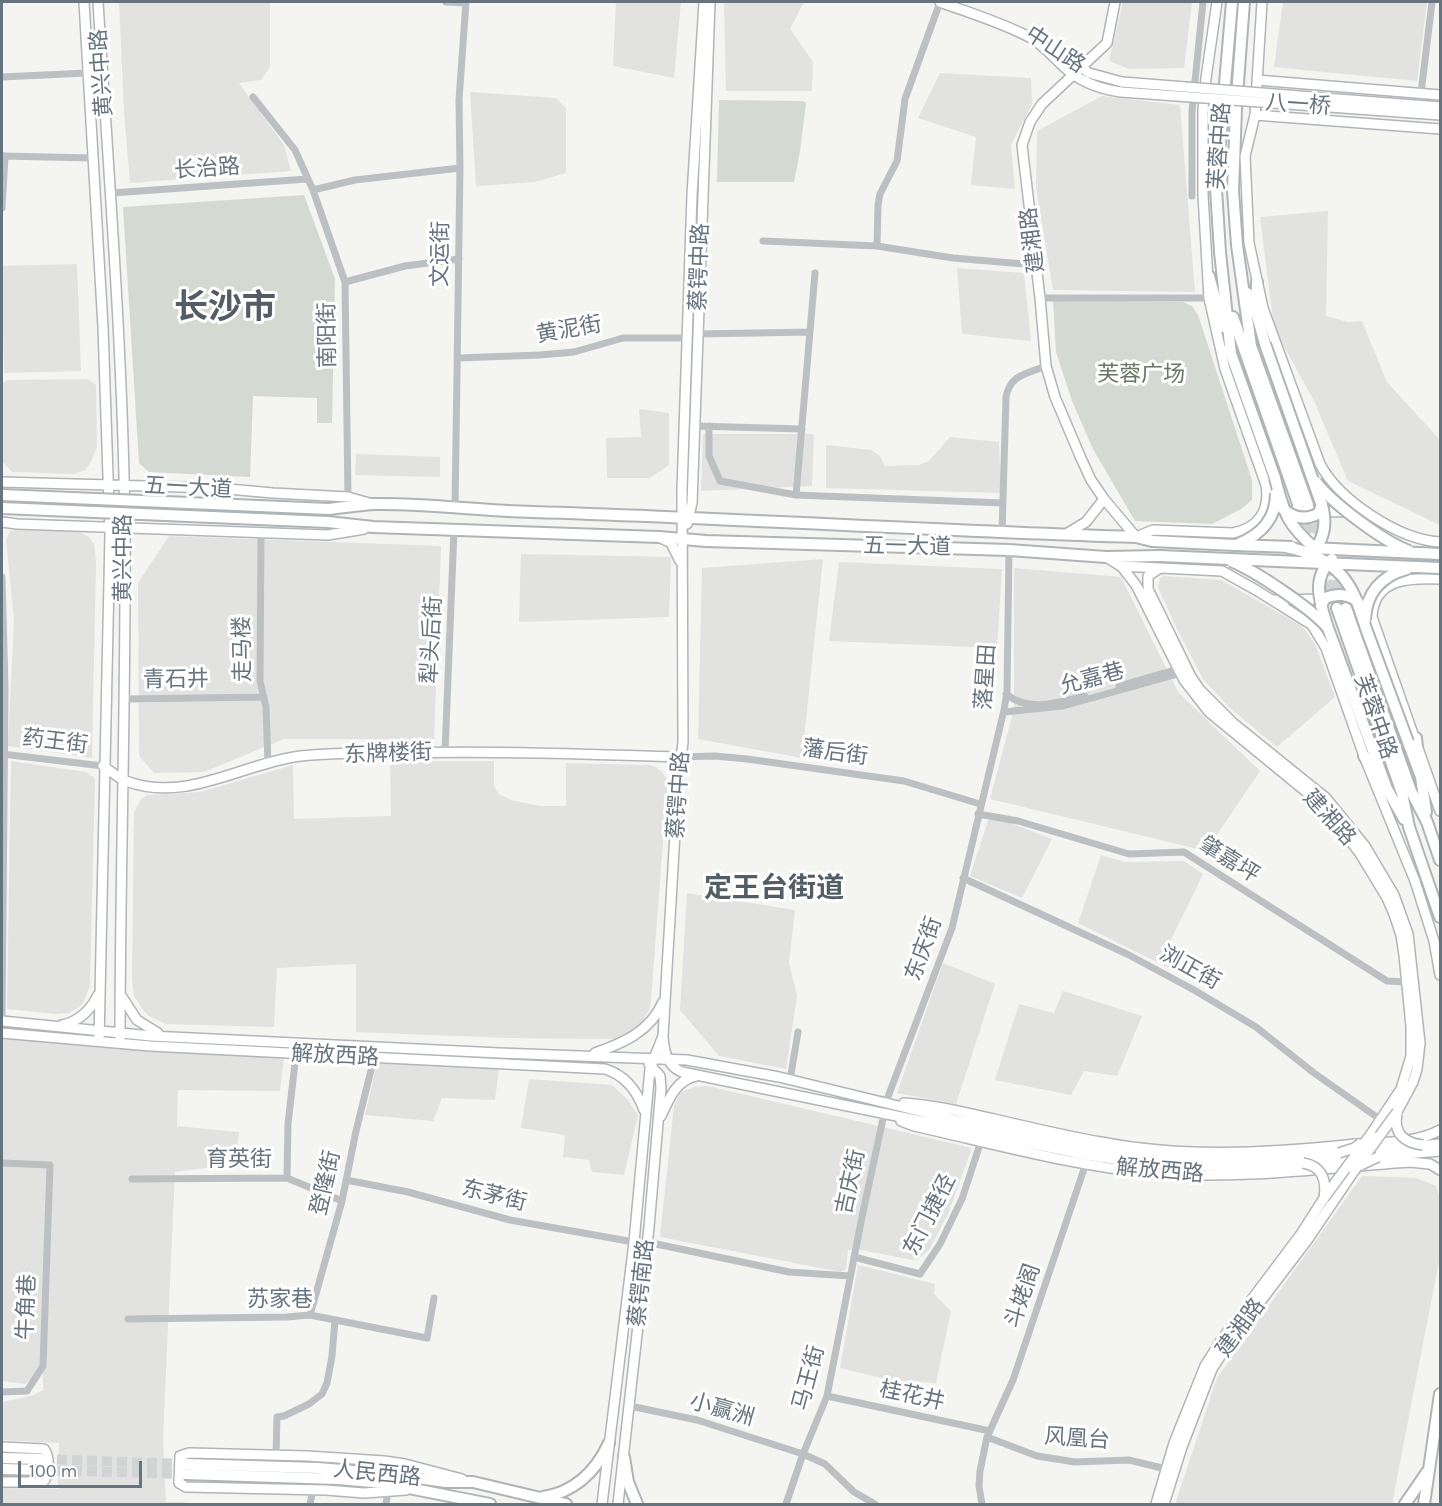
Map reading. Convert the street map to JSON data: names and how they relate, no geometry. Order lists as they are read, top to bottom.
{
  "streets": {
    "main road": [
      "中山路",
      "黄兴中路",
      "八一桥",
      "芙蓉中路",
      "建湘路",
      "蔡锷中路",
      "五一大道",
      "东牌楼街",
      "解放西路",
      "蔡锷南路",
      "人民西路"
    ],
    "street": [
      "长治路",
      "文运街",
      "黄泥街",
      "南阳街",
      "犁头后街",
      "走马楼",
      "落星田",
      "允嘉巷",
      "青石井",
      "药王街",
      "藩后街",
      "肇嘉坪",
      "东庆街",
      "浏正街",
      "育英街",
      "吉庆街",
      "登隆街",
      "东茅街",
      "东门捷径",
      "斗姥阁",
      "苏家巷",
      "牛角巷",
      "马王街",
      "桂花井",
      "小赢洲",
      "风凰台"
    ]
  },
  "crossings": [
    ["中山路", "八一桥"],
    ["中山路", "建湘路"],
    ["黄兴中路", "长治路"],
    ["黄兴中路", "五一大道"],
    ["黄兴中路", "青石井"],
    ["黄兴中路", "药王街"],
    ["黄兴中路", "东牌楼街"],
    ["黄兴中路", "解放西路"],
    ["芙蓉中路", "五一大道"],
    ["长治路", "南阳街"],
    ["建湘路", "五一大道"],
    ["建湘路", "允嘉巷"],
    ["建湘路", "肇嘉坪"],
    ["建湘路", "浏正街"],
    ["建湘路", "解放西路"],
    ["建湘路", "风凰台"],
    ["文运街", "黄泥街"],
    ["文运街", "五一大道"],
    ["蔡锷中路", "黄泥街"],
    ["蔡锷中路", "五一大道"],
    ["蔡锷中路", "藩后街"],
    ["蔡锷中路", "东牌楼街"],
    ["蔡锷中路", "解放西路"],
    ["蔡锷中路", "蔡锷南路"],
    ["南阳街", "五一大道"],
    ["五一大道", "犁头后街"],
    ["五一大道", "走马楼"],
    ["五一大道", "落星田"],
    ["犁头后街", "东牌楼街"],
    ["走马楼", "青石井"],
    ["走马楼", "东牌楼街"],
    ["落星田", "允嘉巷"],
    ["落星田", "藩后街"],
    ["落星田", "东庆街"],
    ["药王街", "东牌楼街"],
    ["藩后街", "东牌楼街"],
    ["藩后街", "东庆街"],
    ["肇嘉坪", "东庆街"],
    ["东庆街", "浏正街"],
    ["东庆街", "解放西路"],
    ["解放西路", "吉庆街"],
    ["解放西路", "登隆街"],
    ["解放西路", "东门捷径"],
    ["解放西路", "蔡锷南路"],
    ["解放西路", "斗姥阁"],
    ["育英街", "登隆街"],
    ["吉庆街", "东门捷径"],
    ["吉庆街", "马王街"],
    ["登隆街", "东茅街"],
    ["登隆街", "苏家巷"],
    ["东茅街", "蔡锷南路"],
    ["东门捷径", "马王街"],
    ["蔡锷南路", "小赢洲"],
    ["斗姥阁", "桂花井"],
    ["斗姥阁", "风凰台"],
    ["马王街", "桂花井"],
    ["马王街", "小赢洲"],
    ["桂花井", "风凰台"]
  ],
  "districts": ["长沙市", "定王台街道"],
  "parks": ["芙蓉广场"],
  "scale_bar": "100 m"
}
